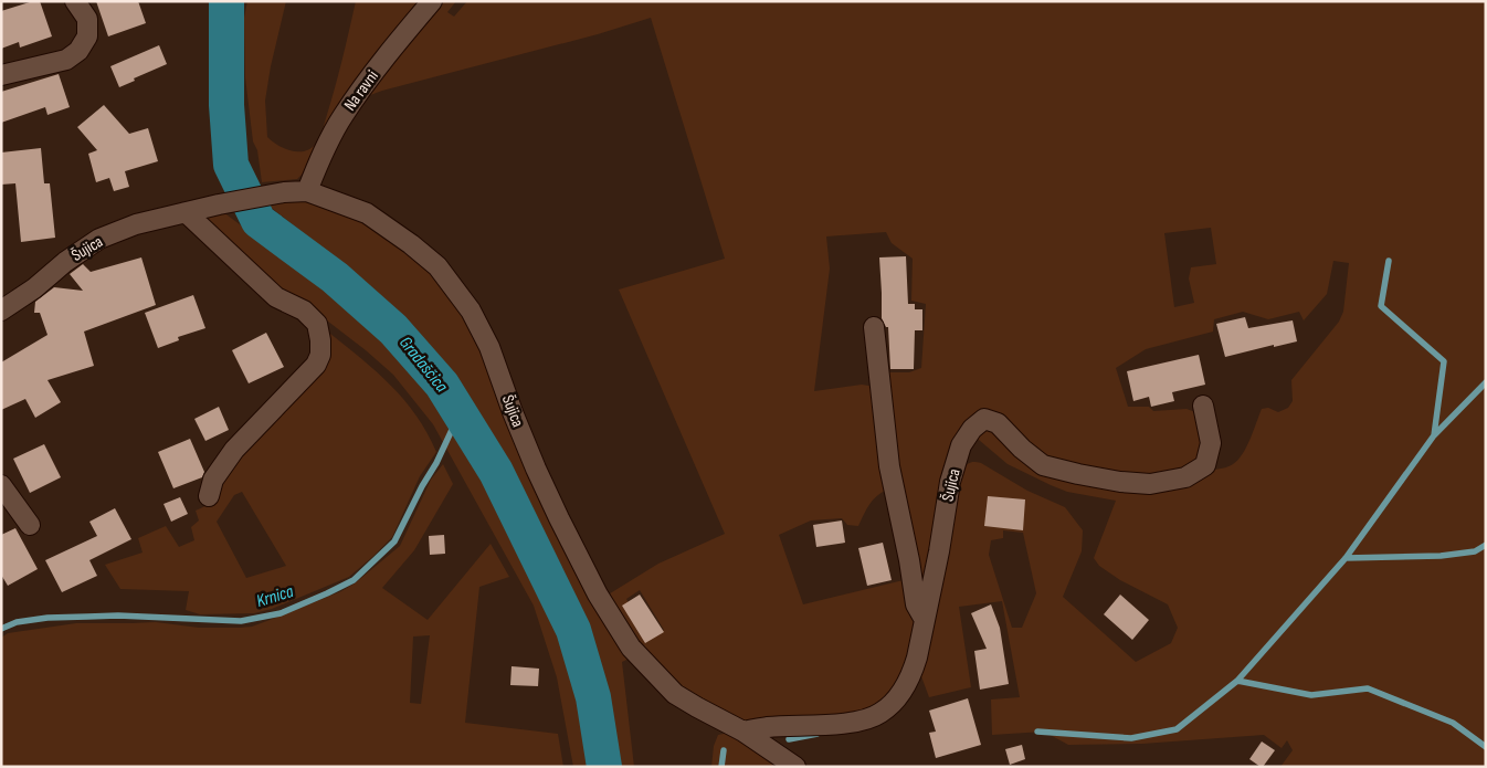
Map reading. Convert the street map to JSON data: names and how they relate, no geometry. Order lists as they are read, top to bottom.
{
  "streets": {
    "street": ["Na ravni", "Šujica"]
  },
  "crossings": [
    ["Na ravni", "Šujica"]
  ],
  "water": ["Gradaščica", "Krnica"]
}
